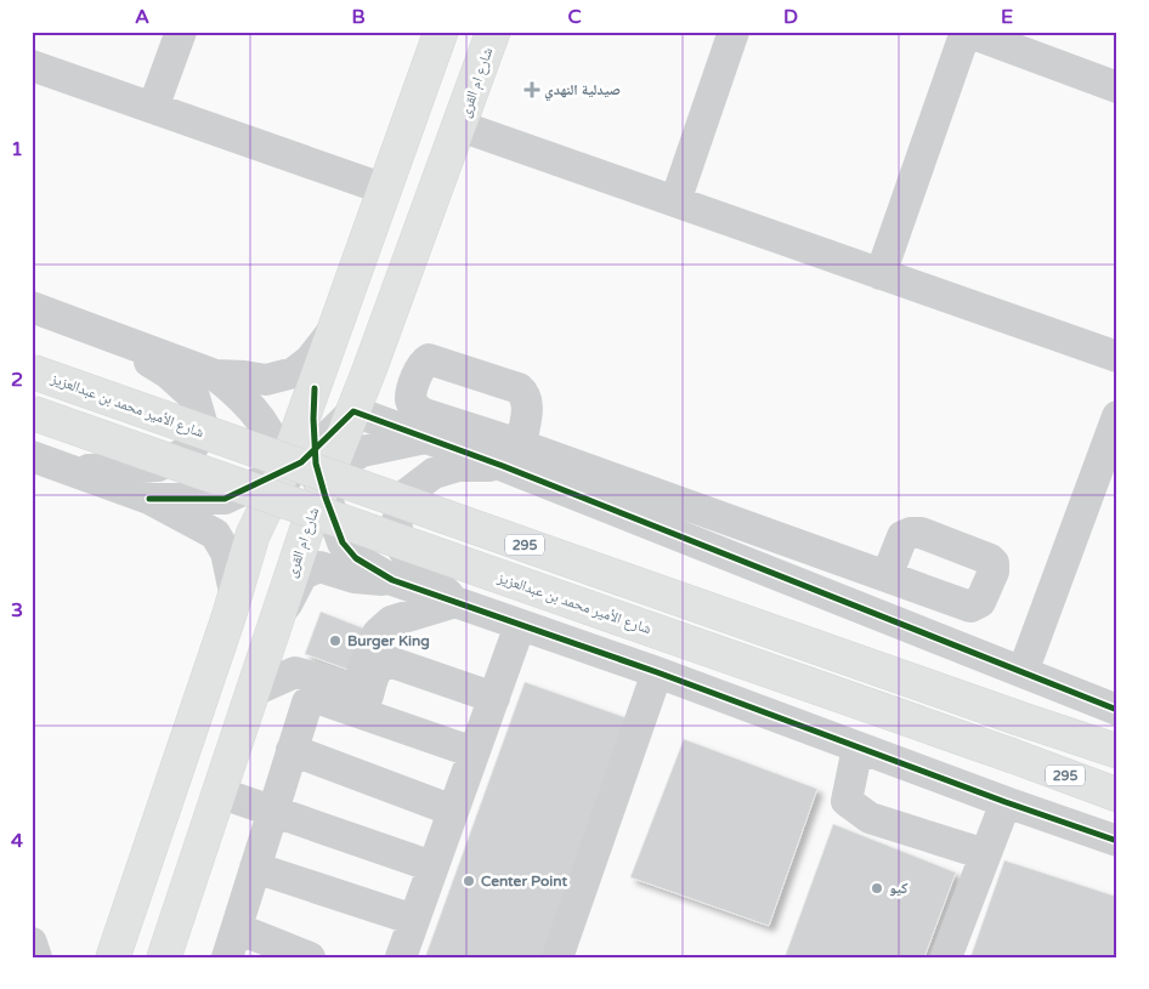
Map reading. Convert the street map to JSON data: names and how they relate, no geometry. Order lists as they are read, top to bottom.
{
  "streets": {
    "main road": ["شارع ام القرى", "شارع الأمير محمد بن عبدالعزيز", "295"]
  },
  "places": {
    "health": ["صيدلية النهدي"],
    "other": ["Burger King", "Center Point", "كيو"]
  },
  "grid": {
    "columns": [
      "A",
      "B",
      "C",
      "D",
      "E"
    ],
    "rows": [
      "1",
      "2",
      "3",
      "4"
    ]
  }
}
